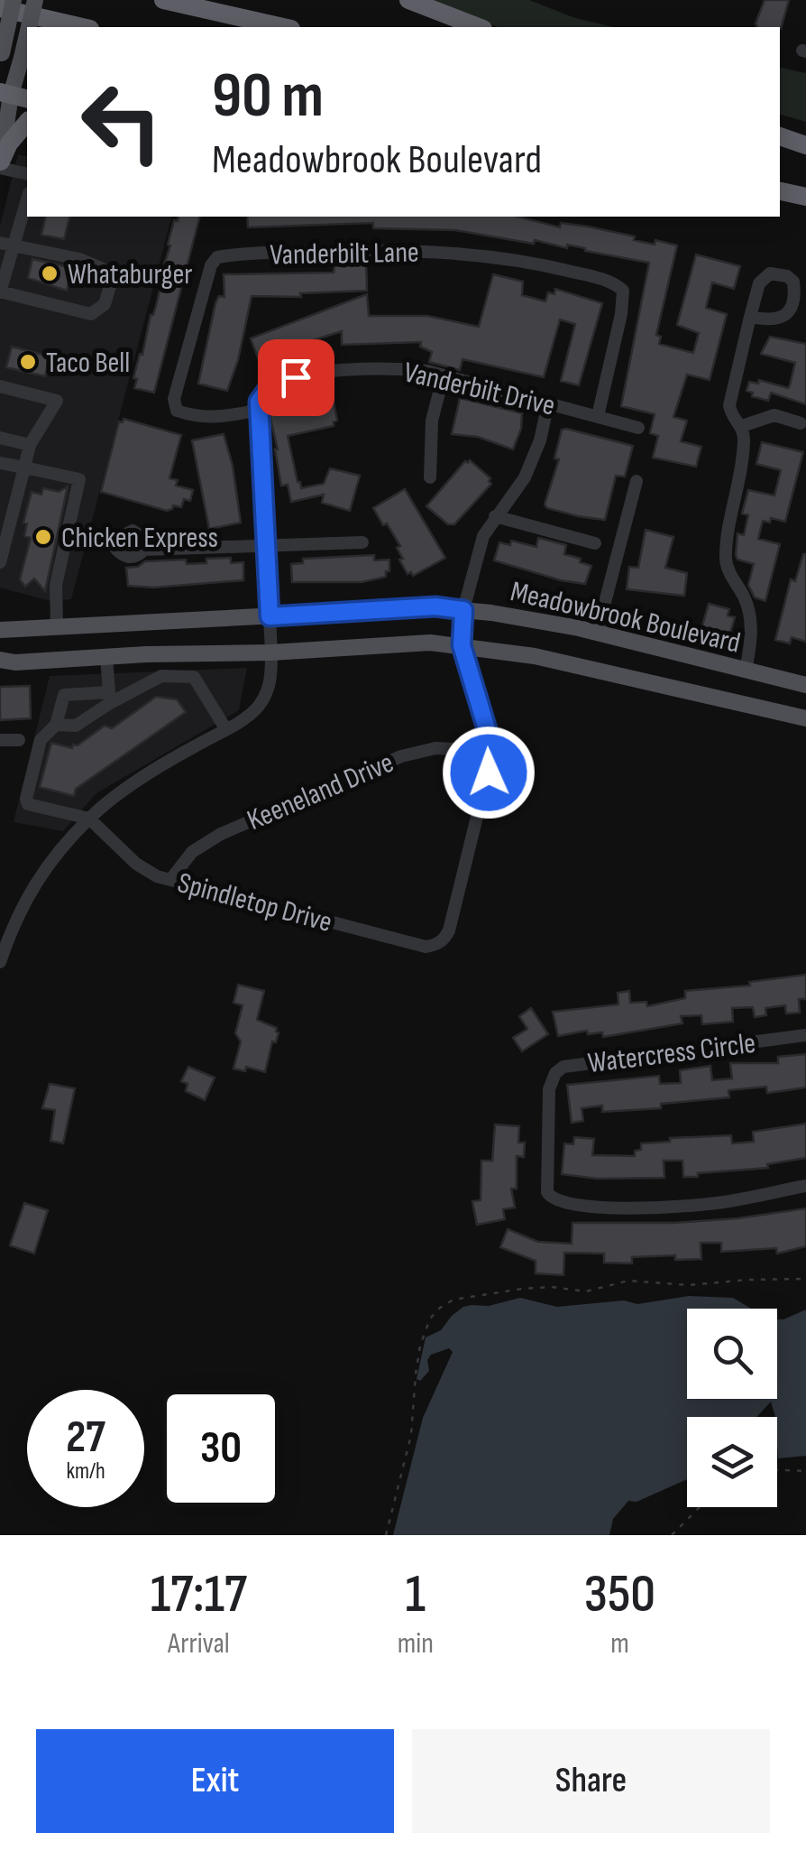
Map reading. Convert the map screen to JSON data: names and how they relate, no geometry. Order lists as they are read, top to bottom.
{
  "streets": {
    "main road": ["Meadowbrook Boulevard"],
    "street": [
      "Vanderbilt Lane",
      "Vanderbilt Drive",
      "Keeneland Drive",
      "Spindletop Drive",
      "Watercress Circle"
    ]
  },
  "crossings": [
    ["Vanderbilt Lane", "Vanderbilt Drive"],
    ["Keeneland Drive", "Spindletop Drive"]
  ],
  "places": ["Whataburger", "Taco Bell", "Chicken Express"],
  "page": {
    "turn": ["90 m", "Meadowbrook Boulevard"],
    "speed": "27 km/h",
    "limit": "30",
    "eta": [
      "17:17",
      "Arrival",
      "1",
      "min",
      "350",
      "m"
    ],
    "buttons": ["Exit", "Share"]
  }
}
